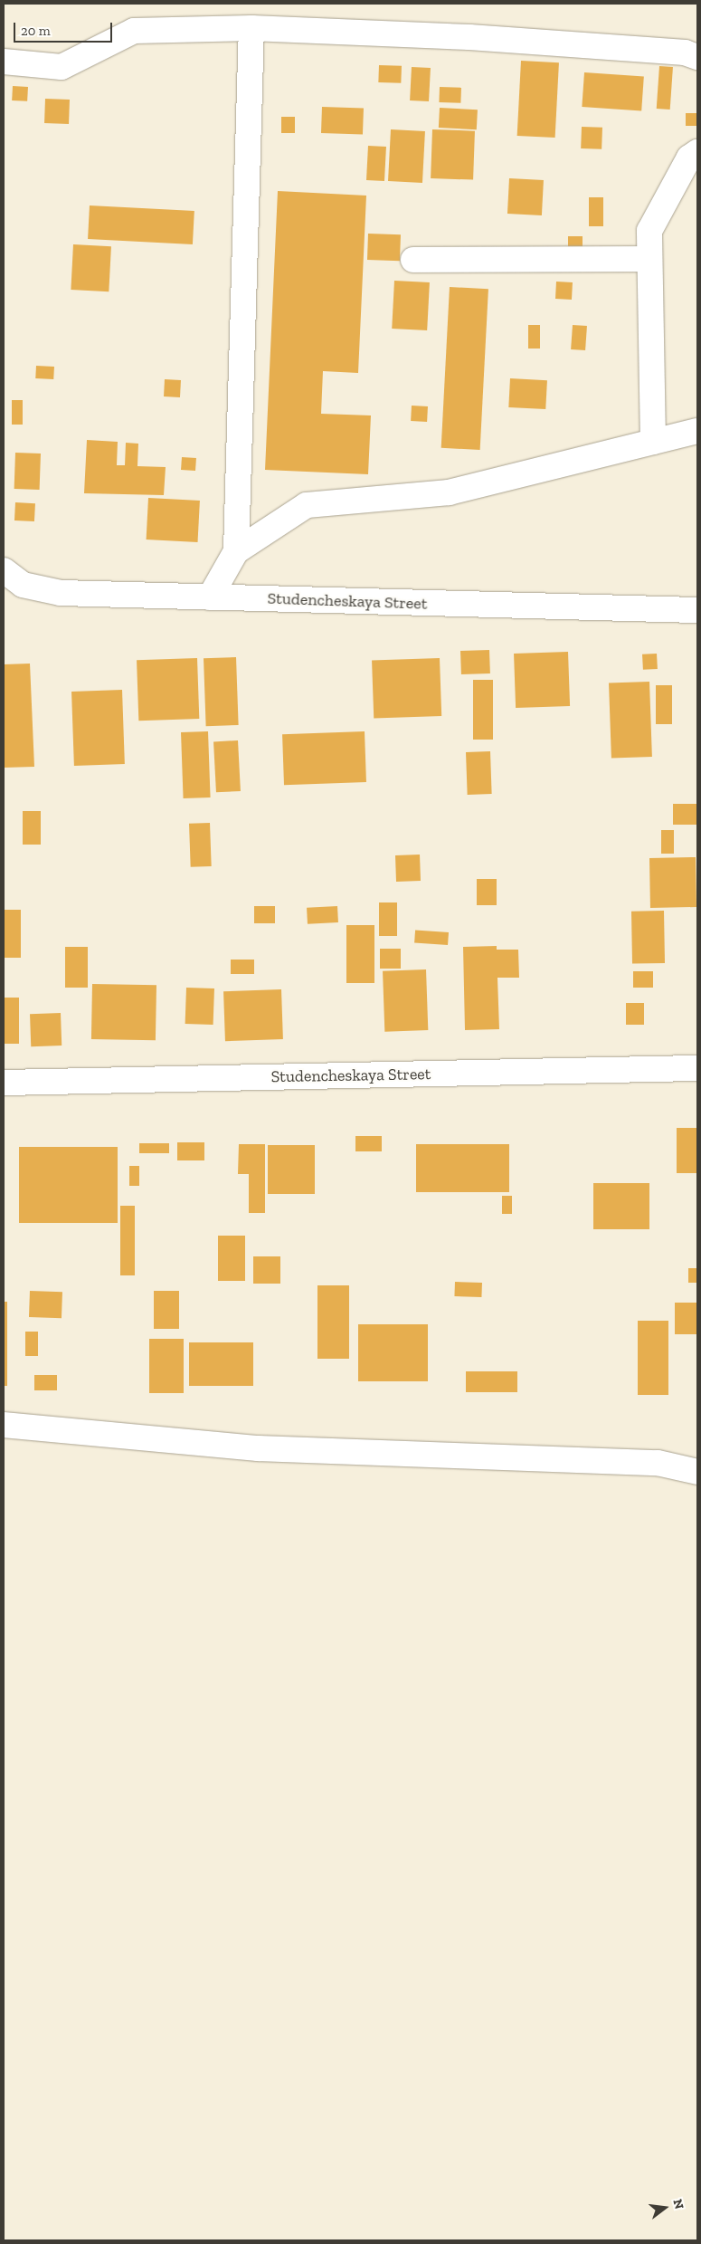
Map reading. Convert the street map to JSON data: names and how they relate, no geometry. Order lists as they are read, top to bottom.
{
  "streets": {
    "street": ["Studencheskaya Street"]
  },
  "scale_bar": "20 m",
  "north": "right"
}
